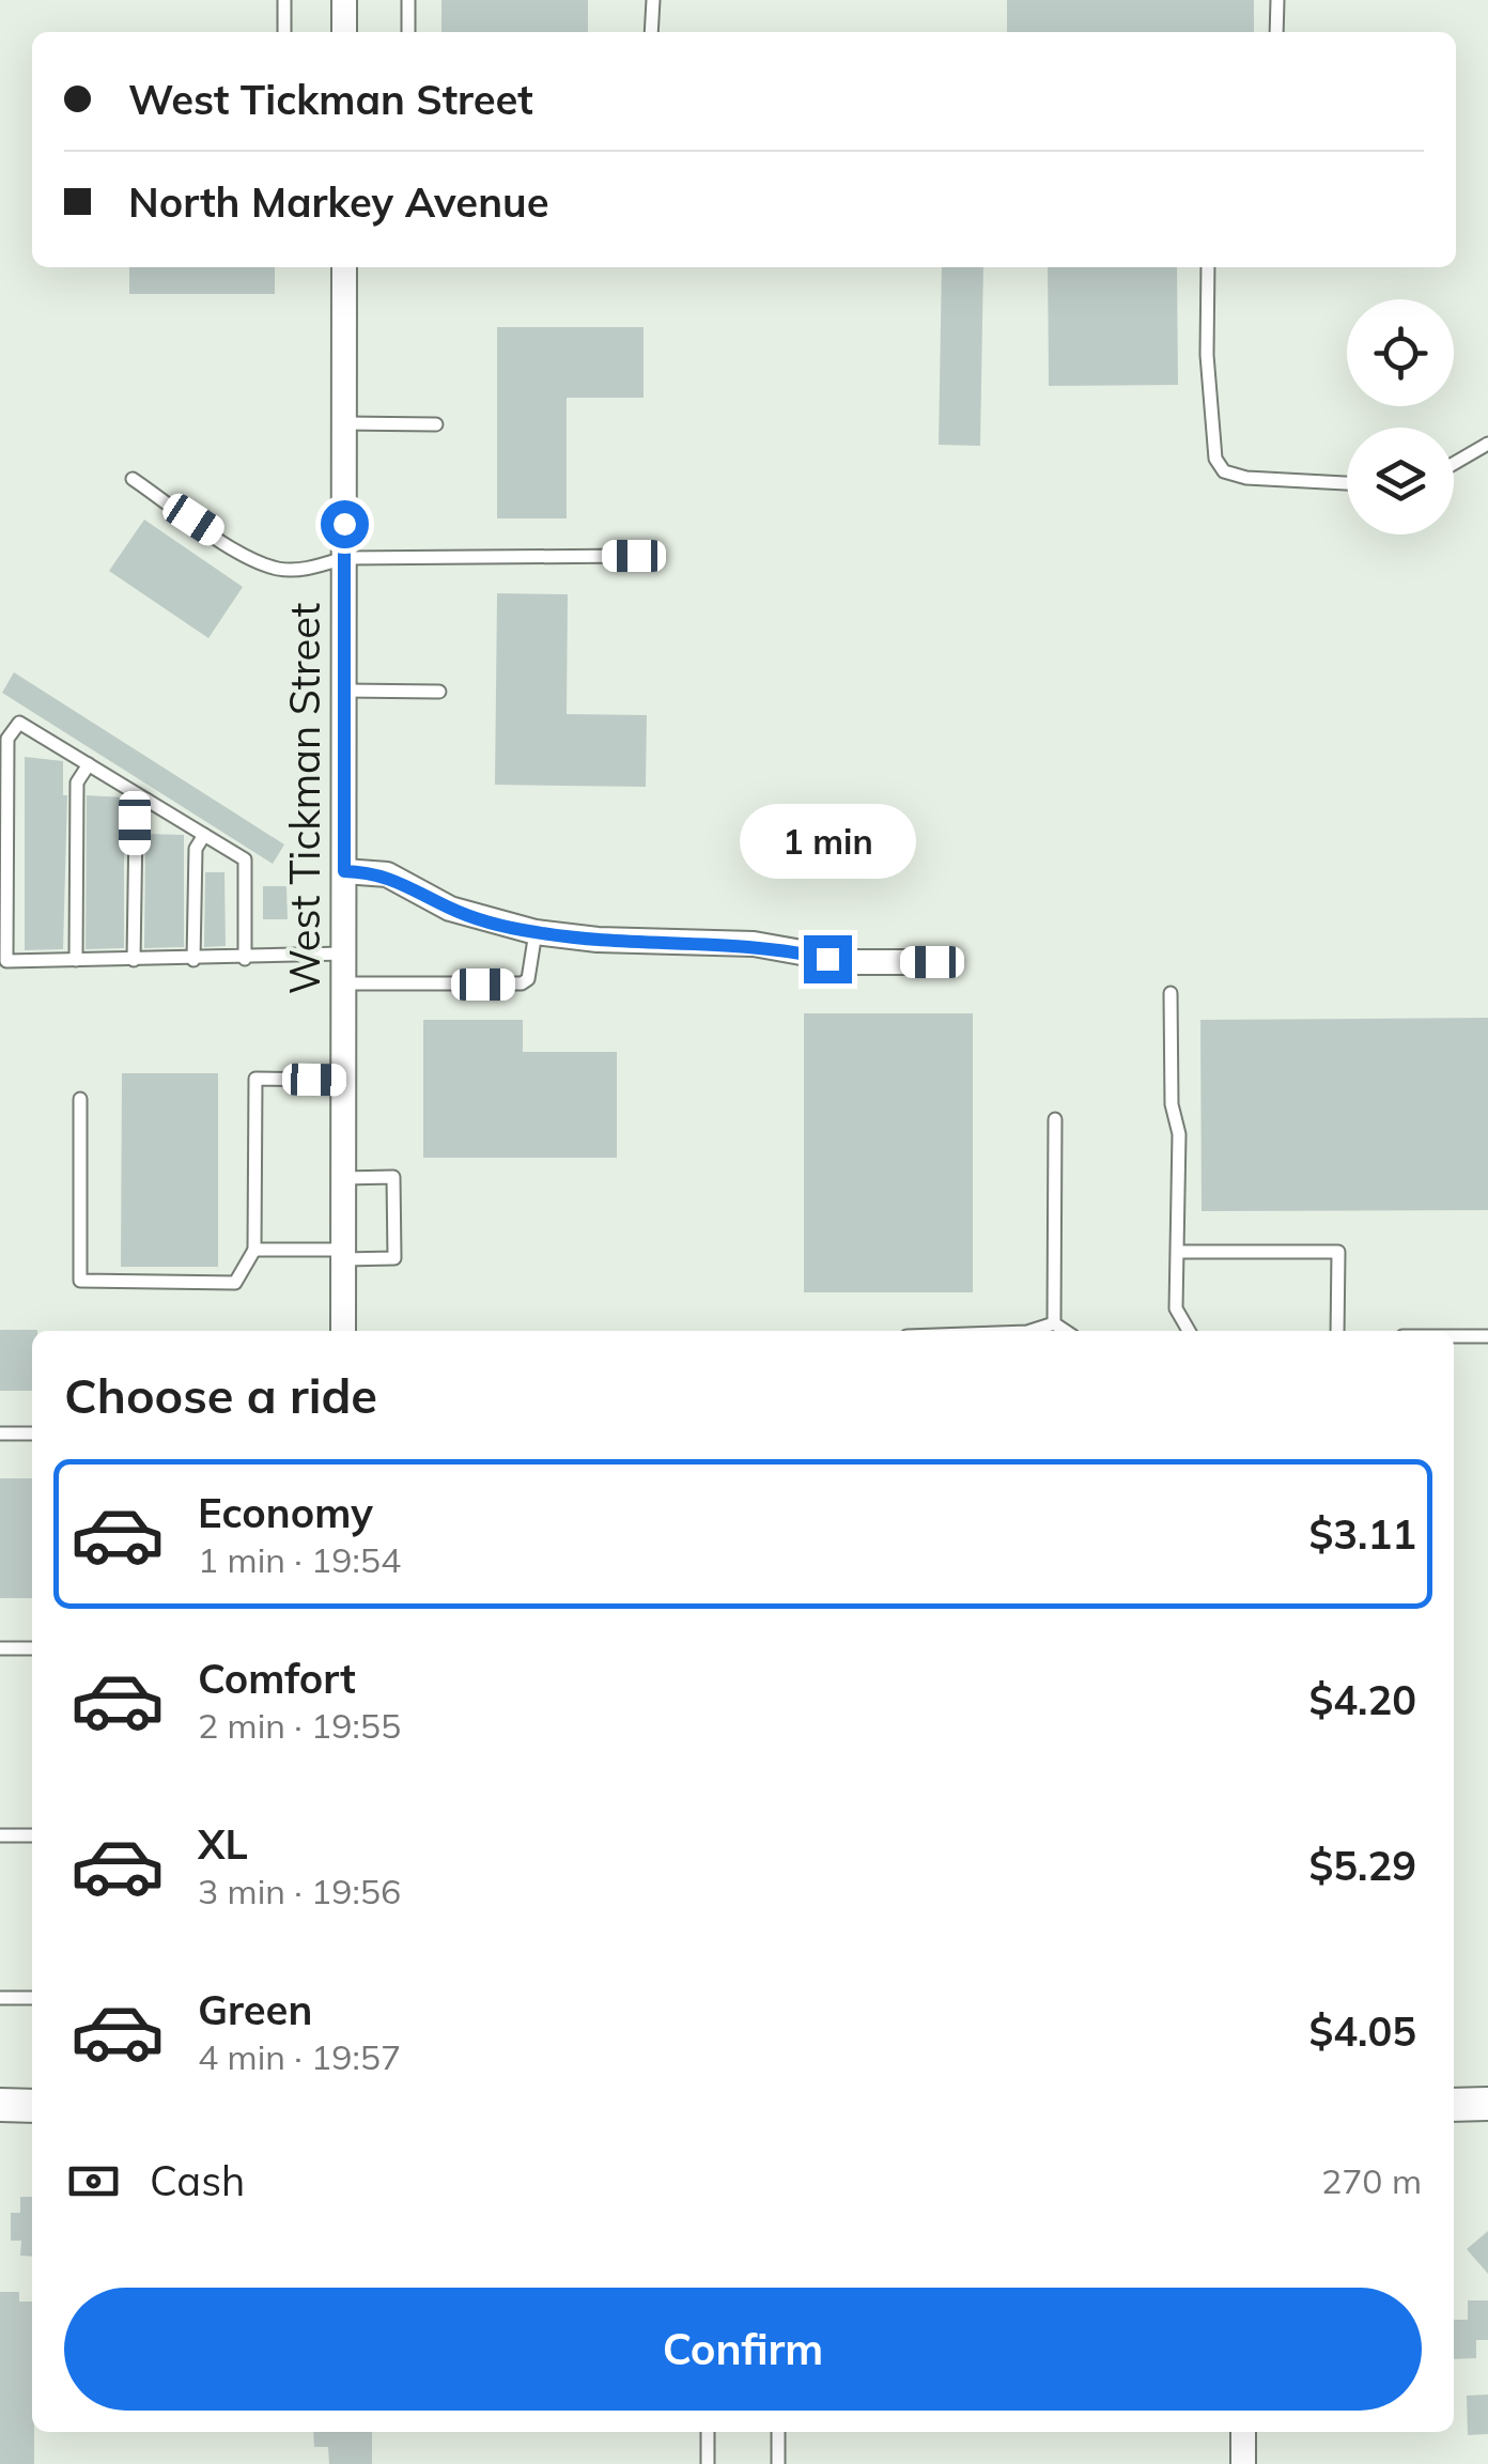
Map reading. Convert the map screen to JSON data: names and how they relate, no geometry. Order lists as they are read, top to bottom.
{
  "streets": {
    "street": ["West Tickman Street"]
  },
  "page": {
    "banner": ["West Tickman Street", "North Markey Avenue"],
    "bubble": "1 min",
    "heading": "Choose a ride",
    "list": [
      {
        "name": "Economy",
        "note": "1 min · 19:54",
        "value": "$3.11"
      },
      {
        "name": "Comfort",
        "note": "2 min · 19:55",
        "value": "$4.20"
      },
      {
        "name": "XL",
        "note": "3 min · 19:56",
        "value": "$5.29"
      },
      {
        "name": "Green",
        "note": "4 min · 19:57",
        "value": "$4.05"
      }
    ],
    "pay": ["Cash", "270 m"],
    "buttons": "Confirm"
  }
}
